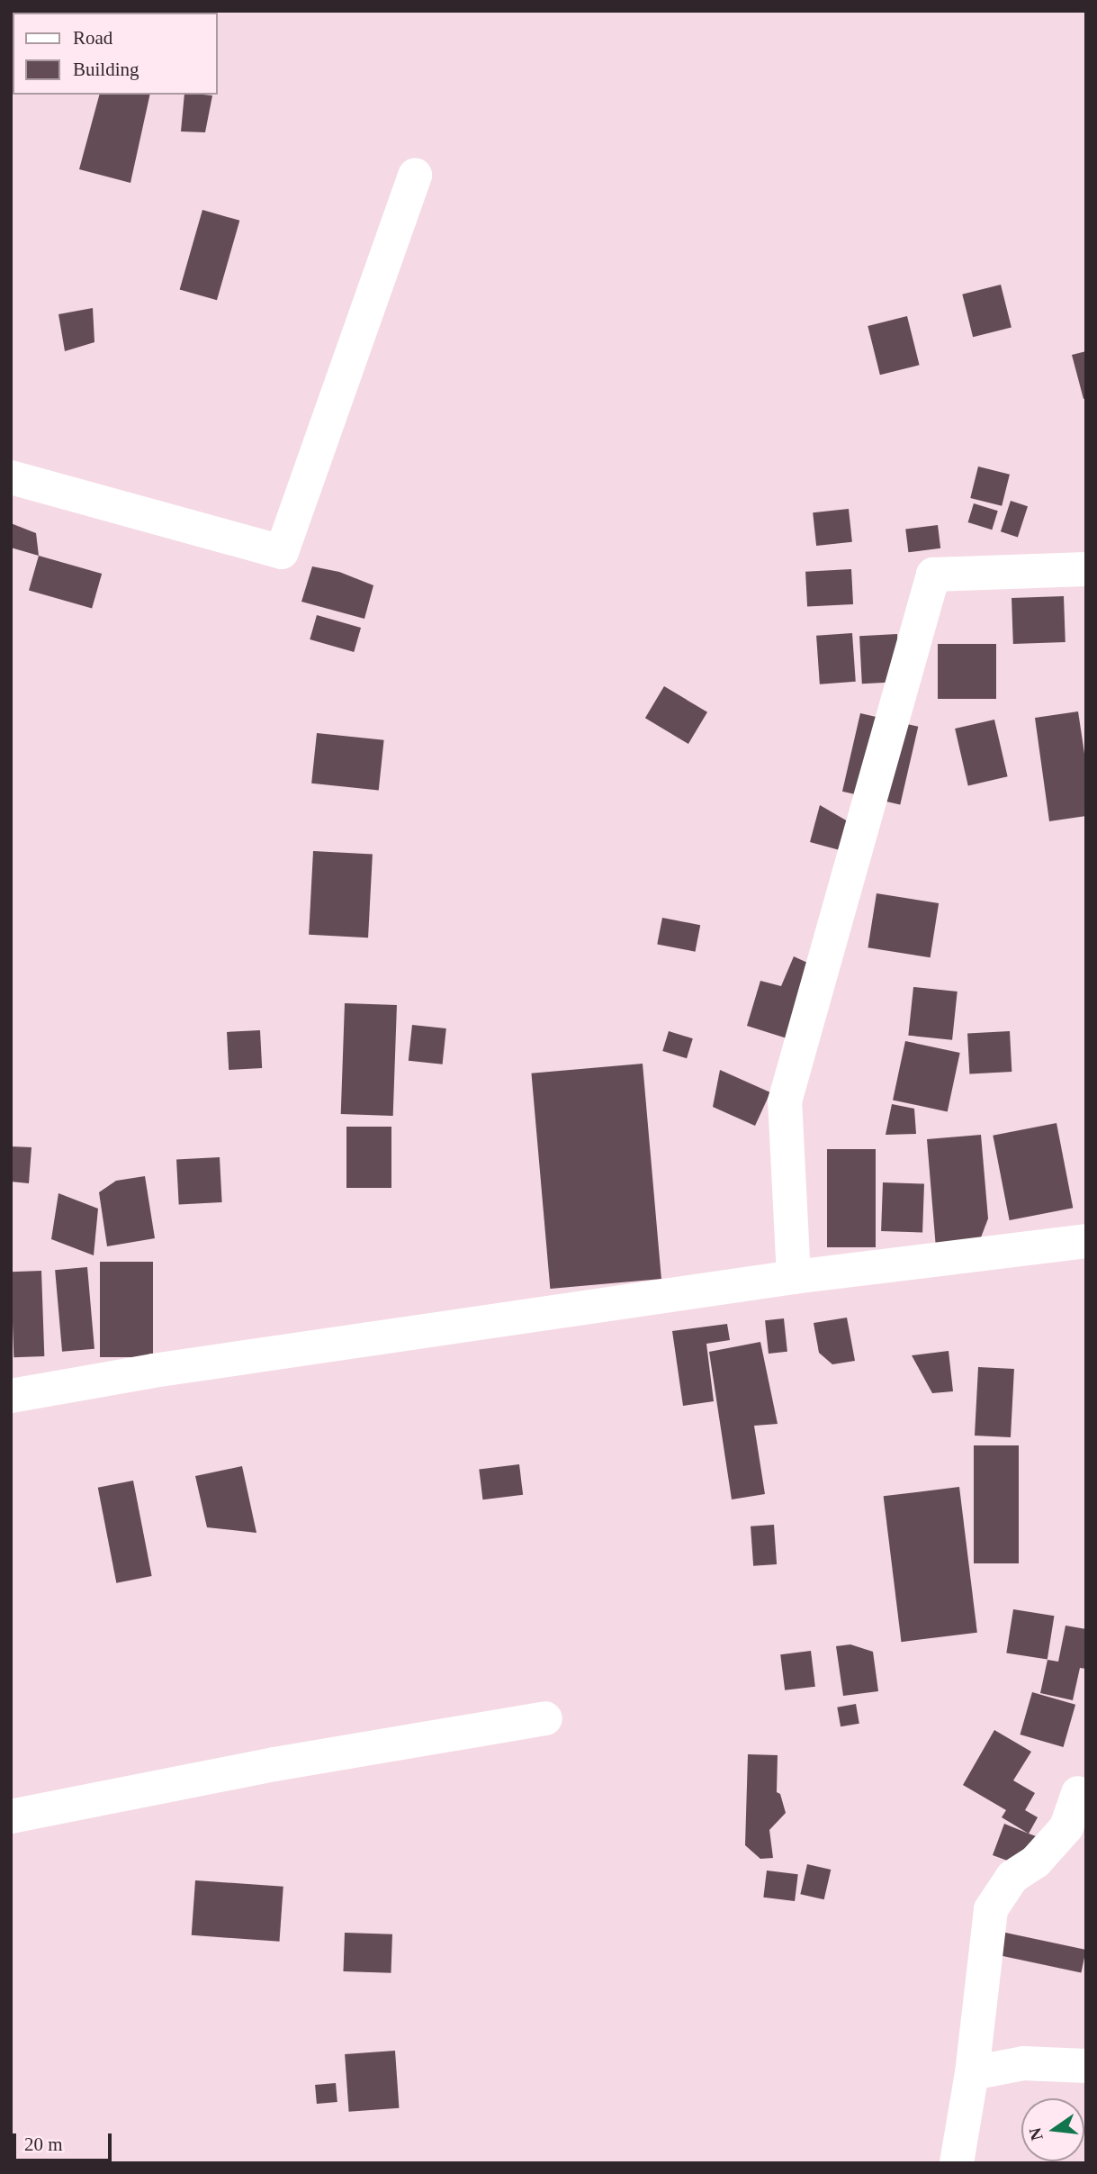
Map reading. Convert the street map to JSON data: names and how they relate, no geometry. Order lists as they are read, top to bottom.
{
  "legend": ["Road", "Building"],
  "scale_bar": "20 m",
  "north": "left"
}
